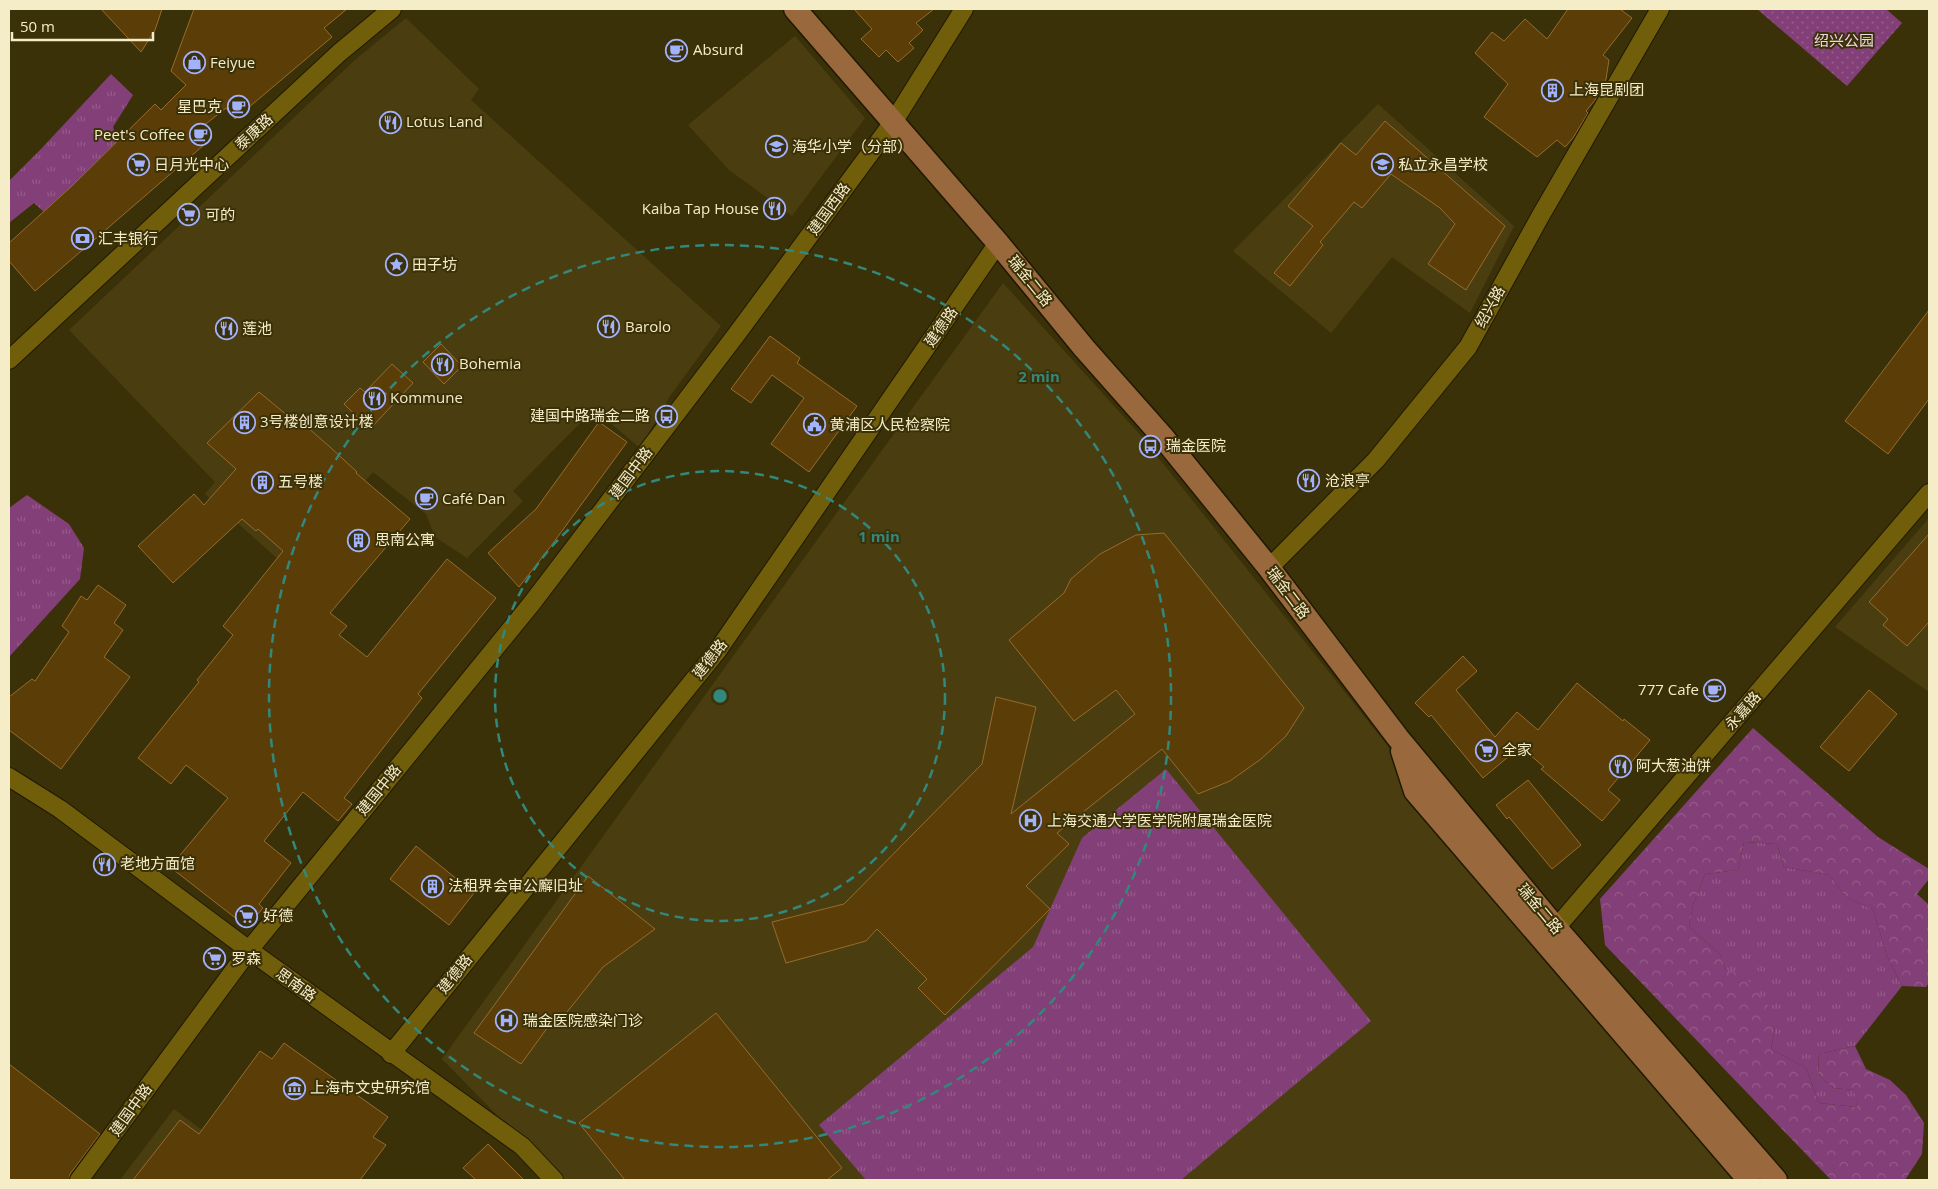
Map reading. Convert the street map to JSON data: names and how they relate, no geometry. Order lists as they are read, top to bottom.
{
  "streets": {
    "main road": ["瑞金二路"],
    "street": [
      "泰康路",
      "建国西路",
      "绍兴路",
      "建德路",
      "建国中路",
      "永嘉路",
      "思南路"
    ]
  },
  "crossings": [
    ["建国西路", "瑞金二路"],
    ["建国西路", "建国中路"],
    ["瑞金二路", "绍兴路"],
    ["瑞金二路", "建德路"],
    ["瑞金二路", "永嘉路"],
    ["建德路", "思南路"],
    ["建国中路", "思南路"]
  ],
  "parks": ["绍兴公园"],
  "places": {
    "cafe": [
      "Absurd",
      "星巴克",
      "Peet's Coffee",
      "Café Dan",
      "777 Cafe"
    ],
    "shop": ["Feiyue"],
    "building": [
      "上海昆剧团",
      "3号楼创意设计楼",
      "五号楼",
      "思南公寓",
      "法租界会审公廨旧址"
    ],
    "restaurant": [
      "Lotus Land",
      "Kaiba Tap House",
      "Barolo",
      "莲池",
      "Bohemia",
      "Kommune",
      "沧浪亭",
      "阿大葱油饼",
      "老地方面馆"
    ],
    "school or university": ["海华小学（分部）", "私立永昌学校"],
    "supermarket": [
      "日月光中心",
      "可的",
      "全家",
      "好德",
      "罗森"
    ],
    "bank": ["汇丰银行"],
    "place": ["田子坊"],
    "bus stop": ["建国中路瑞金二路", "瑞金医院"],
    "public building": ["黄浦区人民检察院"],
    "hospital": ["上海交通大学医学院附属瑞金医院", "瑞金医院感染门诊"],
    "museum": ["上海市文史研究馆"]
  },
  "scale_bar": "50 m",
  "rings": ["2 min", "1 min"]
}
